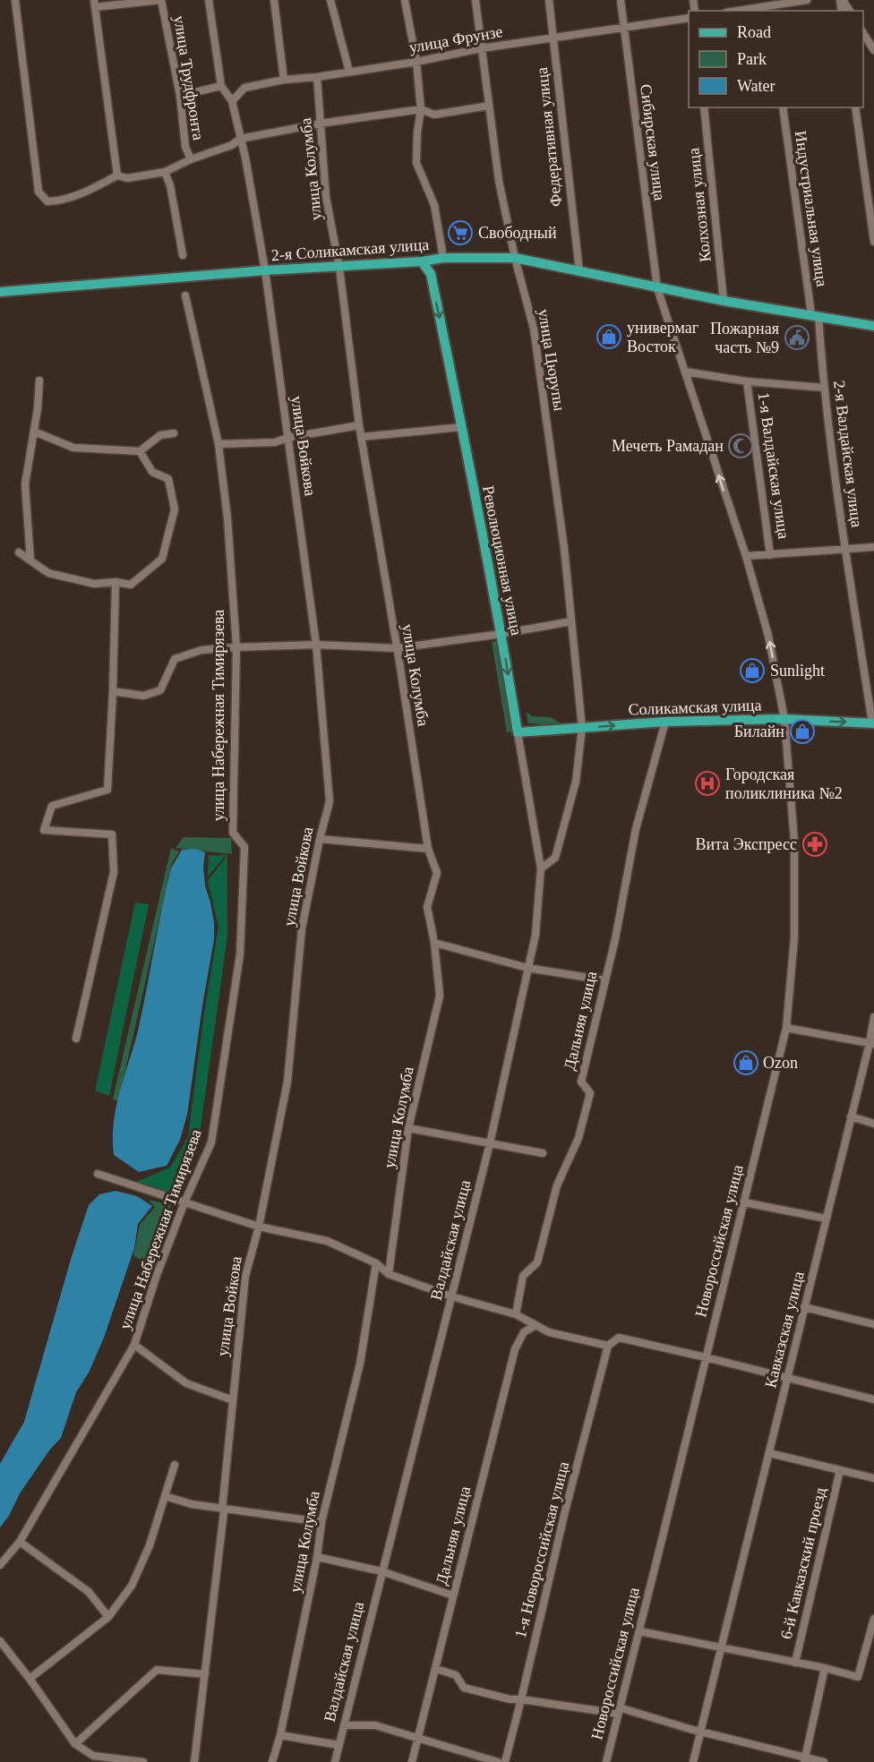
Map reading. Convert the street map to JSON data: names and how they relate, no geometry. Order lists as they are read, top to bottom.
{
  "streets": {
    "main road": ["2-я Соликамская улица", "Революционная улица", "Соликамская улица"],
    "street": [
      "улица Фрунзе",
      "улица Трудфронта",
      "Федеративная улица",
      "Сибирская улица",
      "улица Колумба",
      "Колхозная улица",
      "Индустриальная улица",
      "улица Цюрупы",
      "улица Войкова",
      "2-я Валдайская улица",
      "1-я Валдайская улица",
      "улица Набережная Тимирязева",
      "Дальняя улица",
      "Валдайская улица",
      "Новороссийская улица",
      "Кавказская улица",
      "1-я Новороссийская улица",
      "6-й Кавказский проезд"
    ]
  },
  "crossings": [
    ["улица Фрунзе", "Федеративная улица"],
    ["улица Фрунзе", "Сибирская улица"],
    ["улица Фрунзе", "улица Колумба"],
    ["улица Фрунзе", "улица Цюрупы"],
    ["улица Фрунзе", "улица Войкова"],
    ["Федеративная улица", "2-я Соликамская улица"],
    ["Сибирская улица", "2-я Соликамская улица"],
    ["Сибирская улица", "Новороссийская улица"],
    ["улица Колумба", "2-я Соликамская улица"],
    ["Колхозная улица", "2-я Соликамская улица"],
    ["Индустриальная улица", "2-я Соликамская улица"],
    ["Индустриальная улица", "2-я Валдайская улица"],
    ["2-я Соликамская улица", "улица Цюрупы"],
    ["2-я Соликамская улица", "улица Войкова"],
    ["2-я Соликамская улица", "2-я Валдайская улица"],
    ["2-я Соликамская улица", "Революционная улица"],
    ["улица Цюрупы", "Соликамская улица"],
    ["2-я Валдайская улица", "Соликамская улица"],
    ["Революционная улица", "Соликамская улица"],
    ["Революционная улица", "Валдайская улица"],
    ["Соликамская улица", "Дальняя улица"],
    ["Соликамская улица", "Новороссийская улица"]
  ],
  "one_way": ["Революционная улица", "Соликамская улица"],
  "places": {
    "supermarket": ["Свободный"],
    "shop": [
      "универмаг Восток",
      "Sunlight",
      "Билайн",
      "Ozon"
    ],
    "public building": ["Пожарная часть №9"],
    "mosque": ["Мечеть Рамадан"],
    "hospital": ["Городская поликлиника №2"],
    "pharmacy": ["Вита Экспресс"]
  },
  "legend": ["Road", "Park", "Water"]
}
